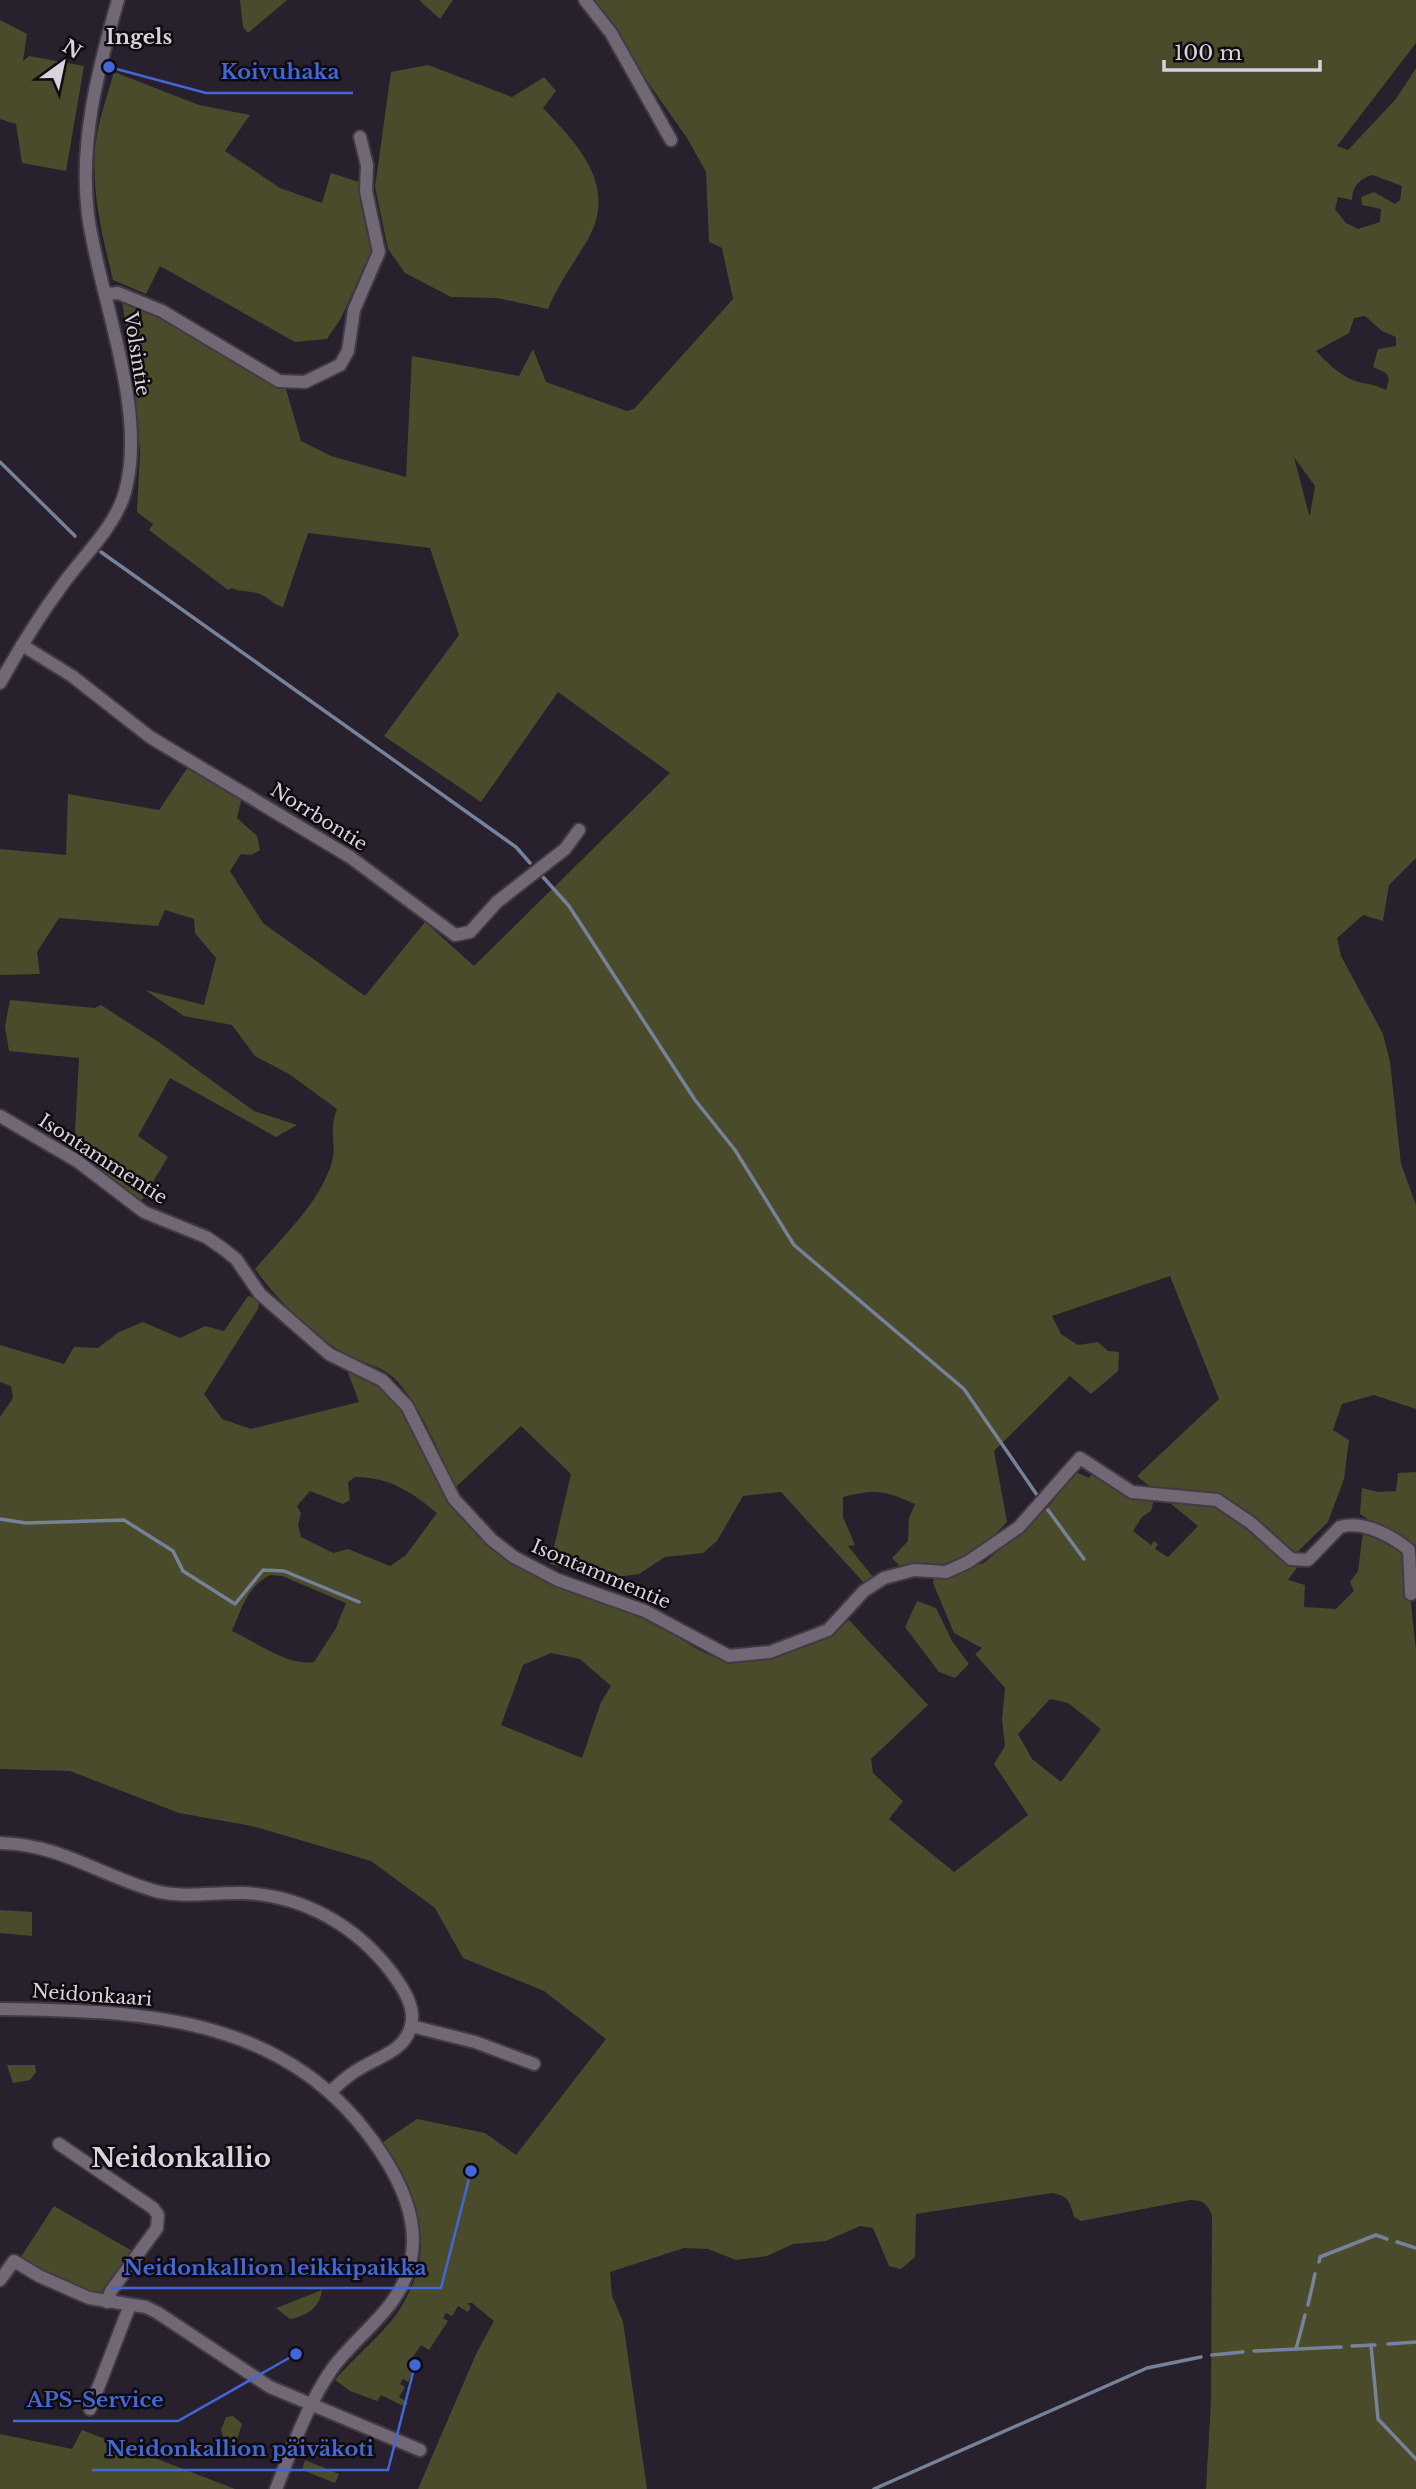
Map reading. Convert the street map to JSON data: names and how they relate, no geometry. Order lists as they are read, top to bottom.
{
  "streets": {
    "street": [
      "Volsintie",
      "Norrbontie",
      "Isontammentie",
      "Neidonkaari"
    ]
  },
  "crossings": [
    ["Volsintie", "Norrbontie"]
  ],
  "districts": ["Ingels", "Neidonkallio"],
  "places": [
    "Koivuhaka",
    "Neidonkallion leikkipaikka",
    "APS-Service",
    "Neidonkallion päiväkoti"
  ],
  "scale_bar": "100 m",
  "north": "top right"
}
